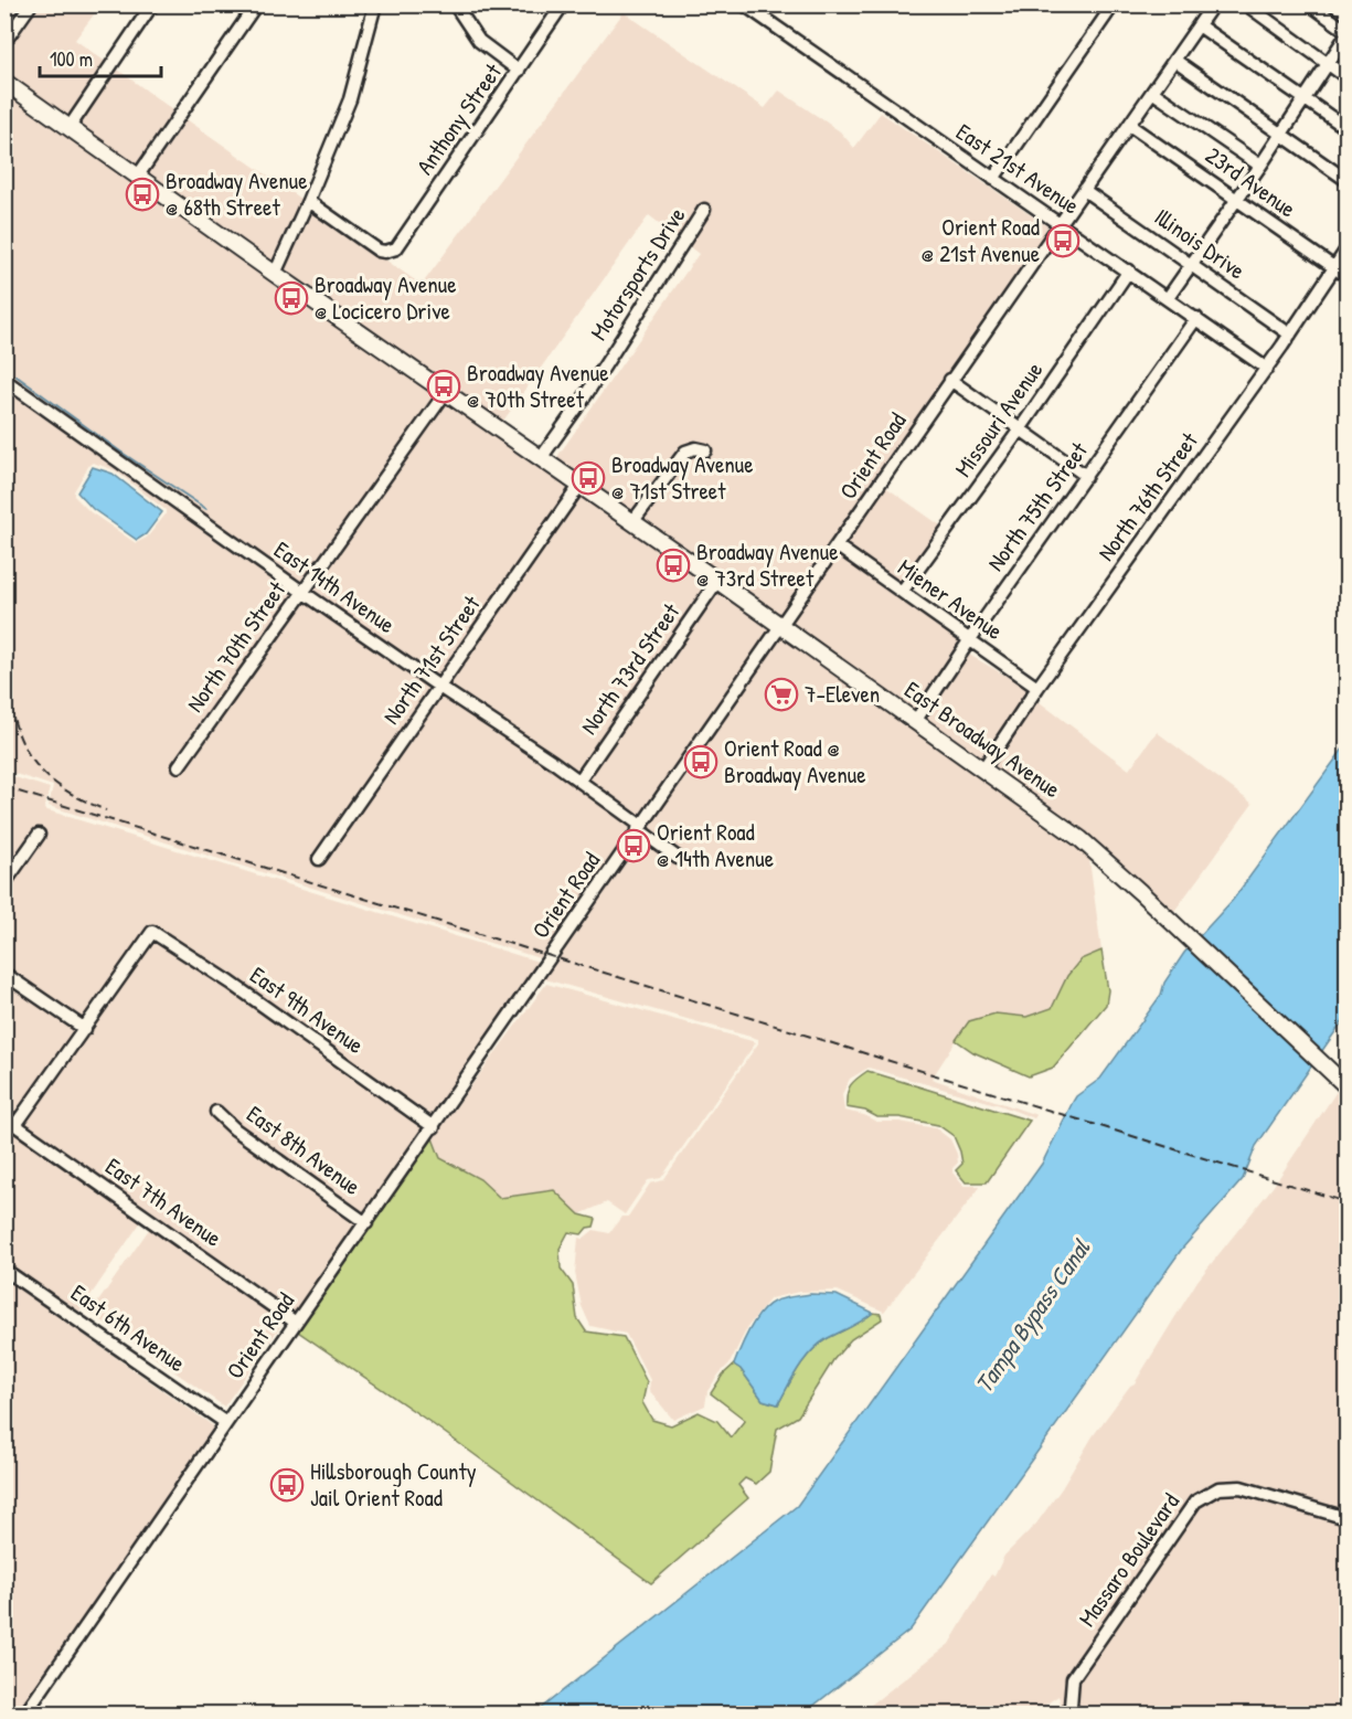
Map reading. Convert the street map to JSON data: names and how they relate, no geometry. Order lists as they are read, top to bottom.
{
  "streets": {
    "main road": ["East Broadway Avenue"],
    "street": [
      "Anthony Street",
      "East 21st Avenue",
      "23rd Avenue",
      "Illinois Drive",
      "Motorsports Drive",
      "Missouri Avenue",
      "Orient Road",
      "North 76th Street",
      "North 75th Street",
      "East 14th Avenue",
      "Miener Avenue",
      "North 70th Street",
      "North 71st Street",
      "North 73rd Street",
      "East 9th Avenue",
      "East 8th Avenue",
      "East 7th Avenue",
      "East 6th Avenue",
      "Massaro Boulevard"
    ]
  },
  "crossings": [
    ["East 21st Avenue", "Missouri Avenue"],
    ["East 21st Avenue", "Orient Road"],
    ["East 21st Avenue", "North 76th Street"],
    ["East 21st Avenue", "North 75th Street"],
    ["23rd Avenue", "Orient Road"],
    ["23rd Avenue", "North 76th Street"],
    ["Illinois Drive", "Orient Road"],
    ["Illinois Drive", "North 76th Street"],
    ["Motorsports Drive", "East Broadway Avenue"],
    ["Missouri Avenue", "Miener Avenue"],
    ["Orient Road", "East 14th Avenue"],
    ["Orient Road", "Miener Avenue"],
    ["Orient Road", "East Broadway Avenue"],
    ["Orient Road", "East 9th Avenue"],
    ["Orient Road", "East 8th Avenue"],
    ["Orient Road", "East 7th Avenue"],
    ["Orient Road", "East 6th Avenue"],
    ["North 76th Street", "Miener Avenue"],
    ["North 76th Street", "East Broadway Avenue"],
    ["North 75th Street", "Miener Avenue"],
    ["North 75th Street", "East Broadway Avenue"],
    ["East 14th Avenue", "North 70th Street"],
    ["East 14th Avenue", "North 71st Street"],
    ["East 14th Avenue", "North 73rd Street"],
    ["North 70th Street", "East Broadway Avenue"],
    ["North 71st Street", "East Broadway Avenue"],
    ["North 73rd Street", "East Broadway Avenue"]
  ],
  "water": ["Tampa Bypass Canal"],
  "places": {
    "bus stop": [
      "Broadway Avenue @ 68th Street",
      "Orient Road @ 21st Avenue",
      "Broadway Avenue @ Locicero Drive",
      "Broadway Avenue @ 70th Street",
      "Broadway Avenue @ 71st Street",
      "Broadway Avenue @ 73rd Street",
      "Orient Road @ Broadway Avenue",
      "Orient Road @ 14th Avenue",
      "Hillsborough County Jail Orient Road"
    ],
    "supermarket": ["7-Eleven"]
  },
  "scale_bar": "100 m"
}
